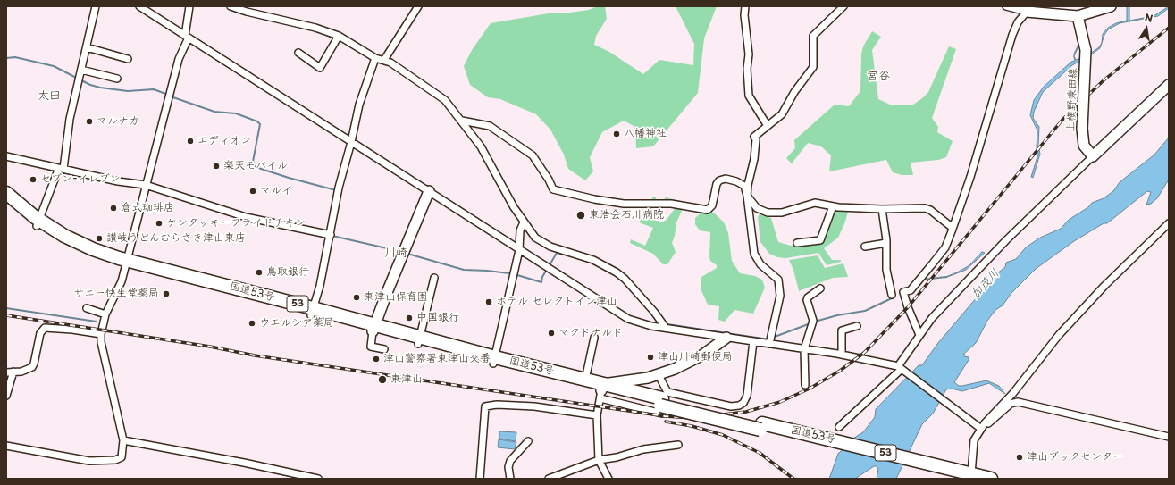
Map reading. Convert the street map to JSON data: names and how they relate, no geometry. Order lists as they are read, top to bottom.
{
  "streets": {
    "highway": ["国道53号", "53"],
    "street": ["上横野兼田線"]
  },
  "districts": ["宮谷", "太田", "川崎"],
  "water": ["加茂川"],
  "places": [
    "マルナカ",
    "八幡神社",
    "エディオン",
    "楽天モバイル",
    "セブン-イレブン",
    "マルイ",
    "倉式珈琲店",
    "東浩会石川病院",
    "ケンタッキーフライドチキン",
    "讃岐うどんむらさき津山東店",
    "鳥取銀行",
    "サニー快生堂薬局",
    "東津山保育園",
    "ホテル セレクトイン津山",
    "中国銀行",
    "ウエルシア薬局",
    "マクドナルド",
    "津山川崎郵便局",
    "津山警察署東津山交番",
    "東津山",
    "津山ブックセンター"
  ],
  "north": "top"
}
